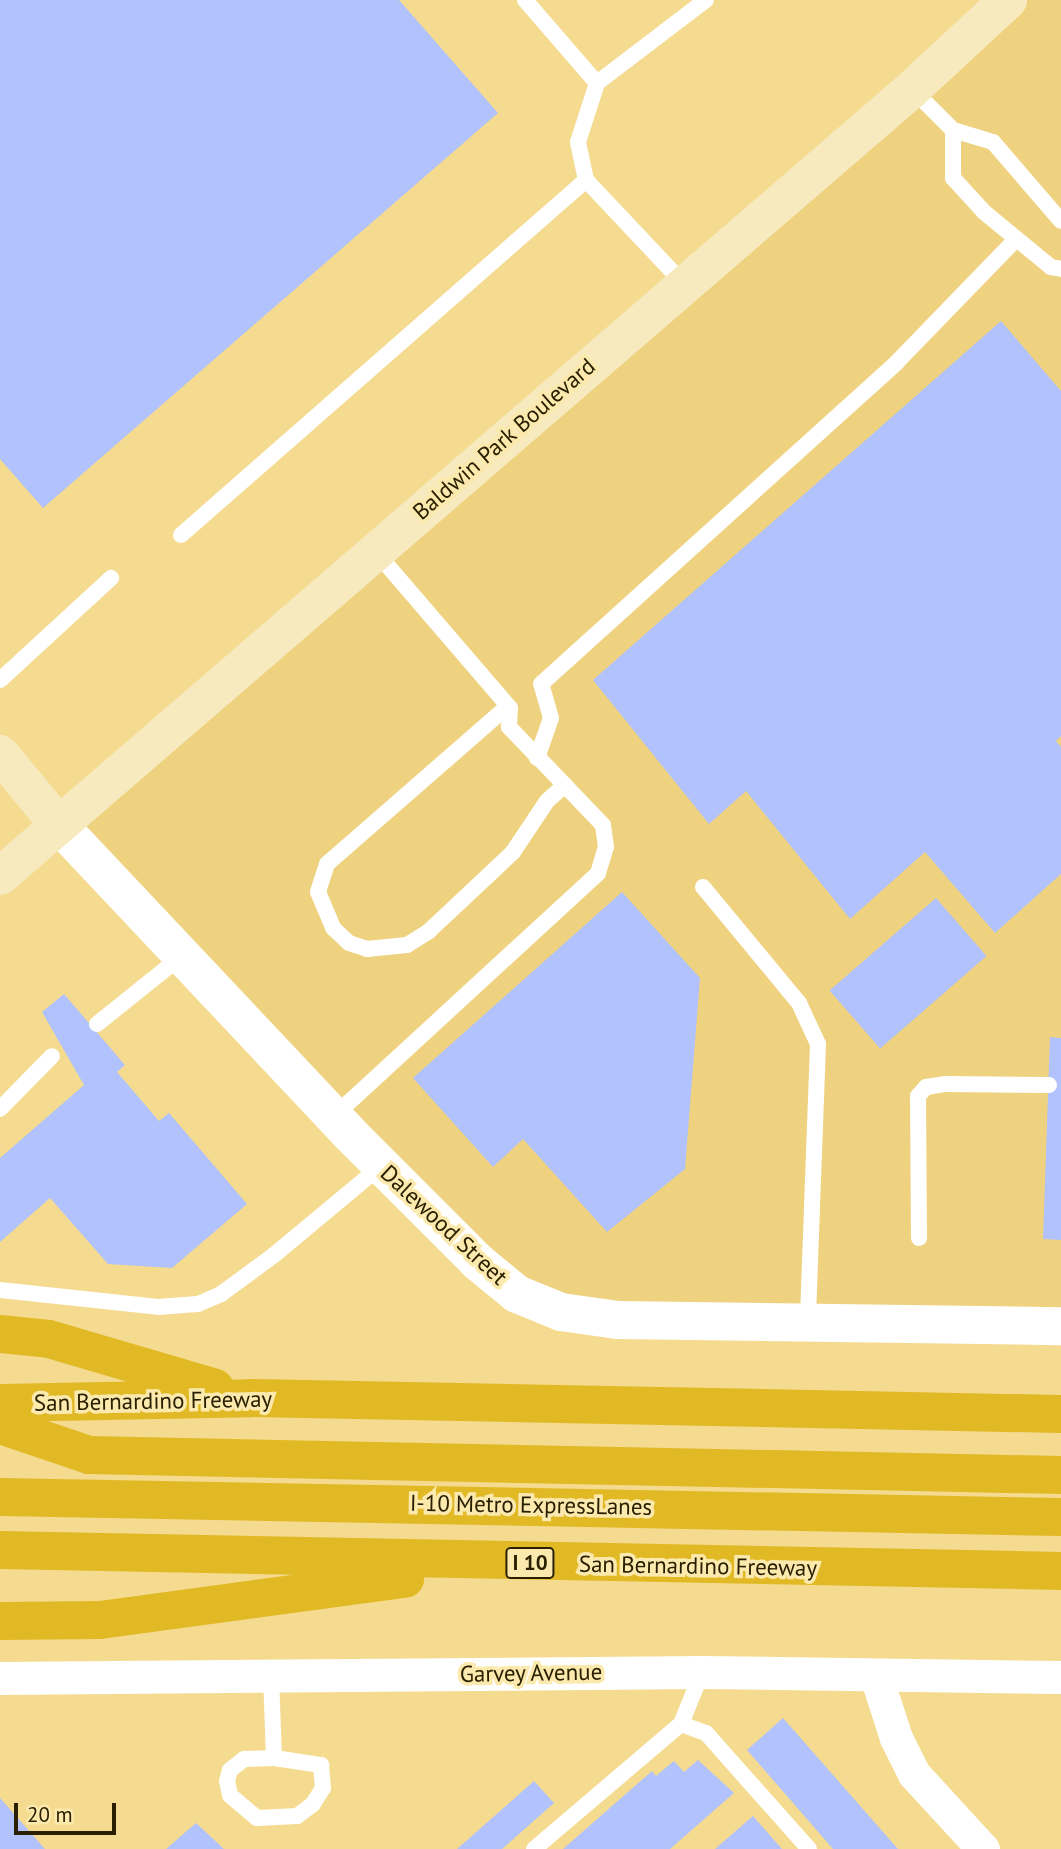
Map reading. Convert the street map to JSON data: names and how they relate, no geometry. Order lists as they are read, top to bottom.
{
  "streets": {
    "highway": ["San Bernardino Freeway", "I-10 Metro ExpressLanes", "I 10"],
    "main road": ["Baldwin Park Boulevard", "Dalewood Street"],
    "street": ["Garvey Avenue"]
  },
  "crossings": [
    ["Baldwin Park Boulevard", "Dalewood Street"]
  ],
  "scale_bar": "20 m"
}
